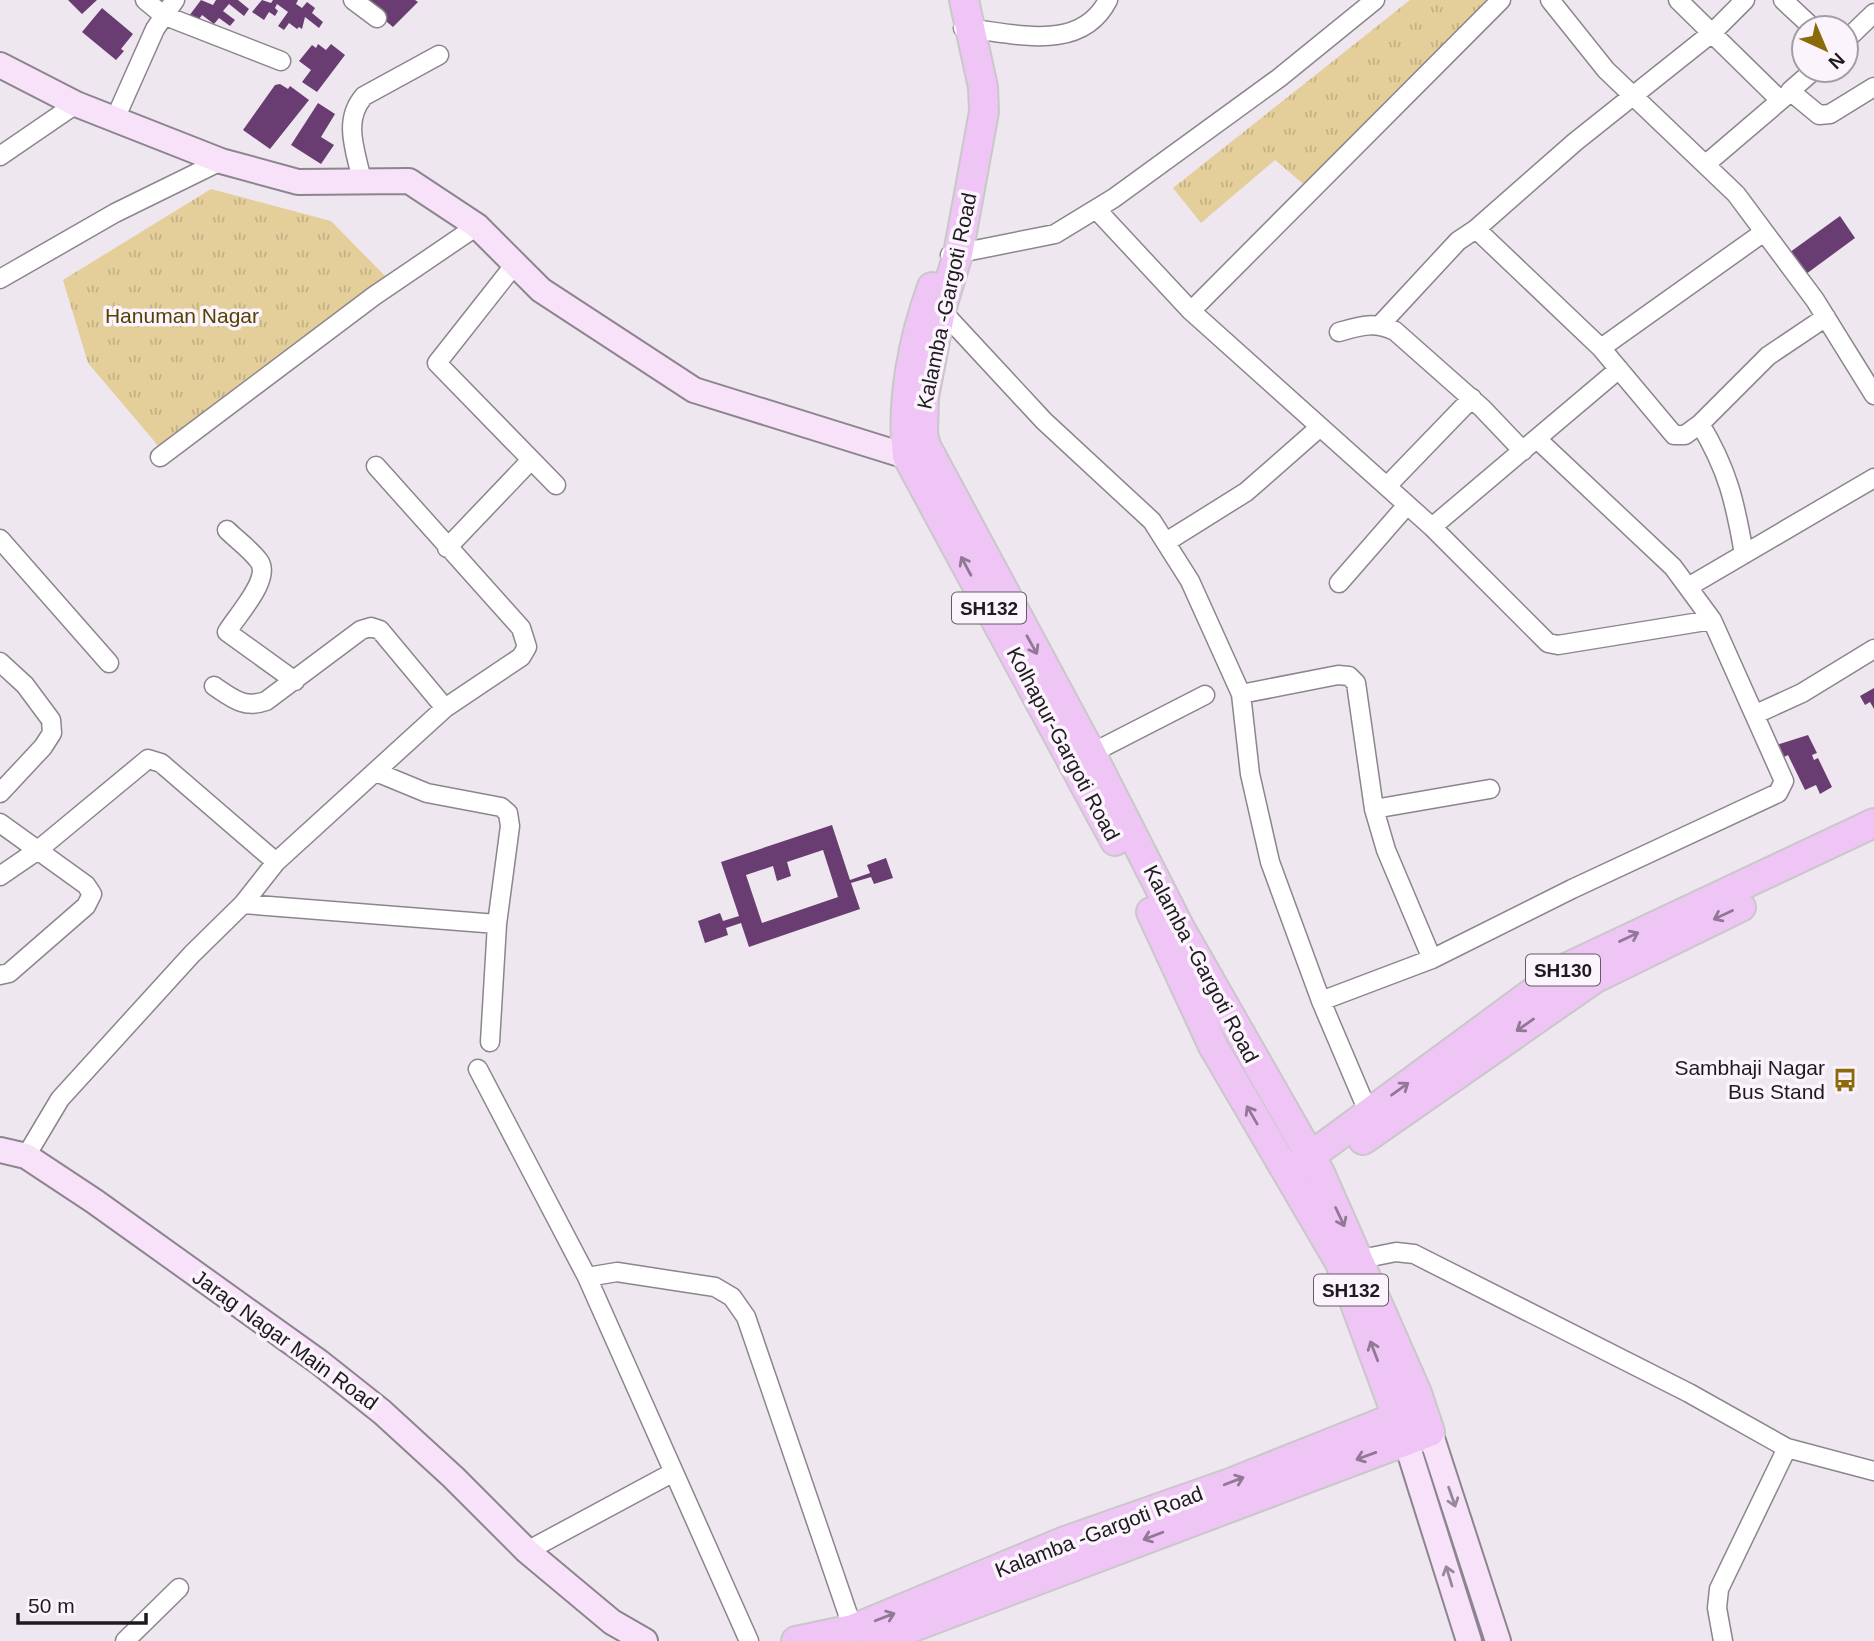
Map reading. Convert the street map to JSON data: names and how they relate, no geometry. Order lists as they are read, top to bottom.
{
  "streets": {
    "main road": [
      "Kalamba -Gargoti Road",
      "SH132",
      "Kolhapur-Gargoti Road",
      "SH130"
    ],
    "street": ["Jarag Nagar Main Road"]
  },
  "crossings": [
    ["Kalamba -Gargoti Road", "Kolhapur-Gargoti Road"],
    ["Kalamba -Gargoti Road", "SH130"],
    ["Kolhapur-Gargoti Road", "SH130"]
  ],
  "one_way": ["Kolhapur-Gargoti Road"],
  "parks": ["Hanuman Nagar"],
  "places": {
    "bus stop": ["Sambhaji Nagar Bus Stand"]
  },
  "scale_bar": "50 m",
  "north": "bottom right"
}
